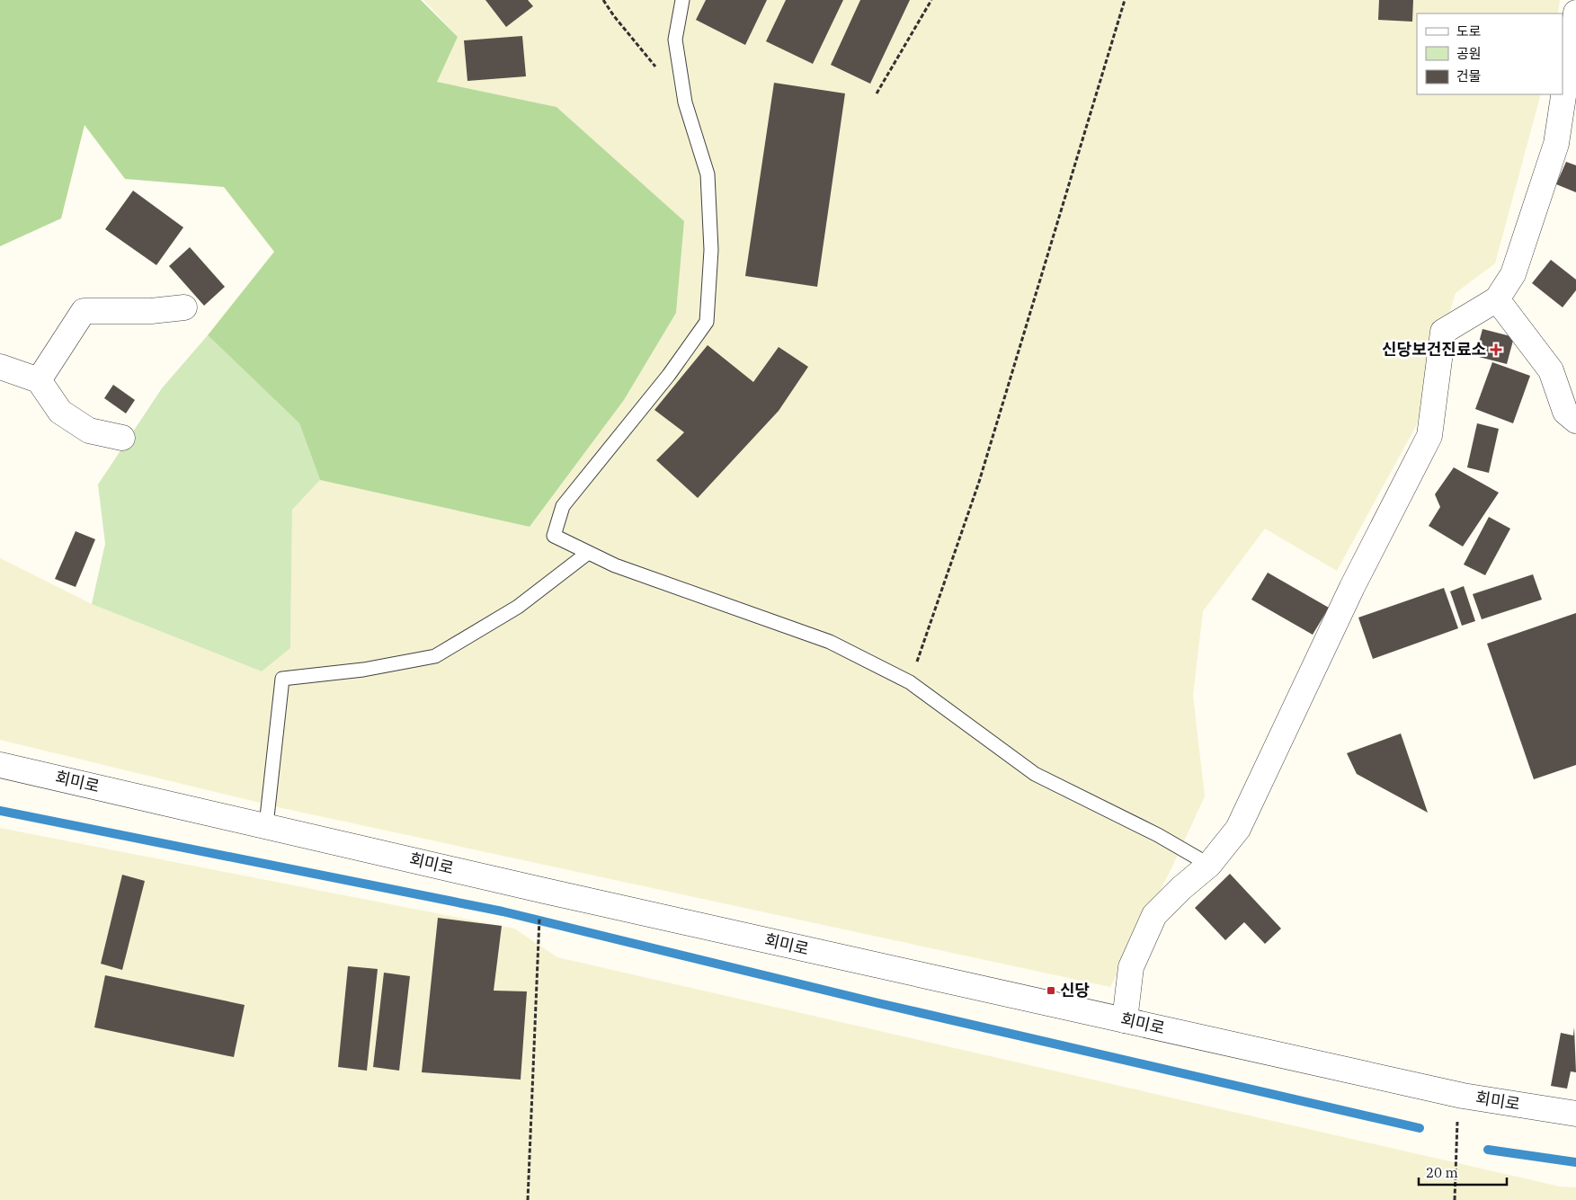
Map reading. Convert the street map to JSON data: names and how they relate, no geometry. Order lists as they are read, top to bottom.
{
  "streets": {
    "street": ["회미로"]
  },
  "places": {
    "health": ["신당보건진료소"],
    "transit": ["신당"]
  },
  "legend": ["도로", "공원", "건물"],
  "scale_bar": "20 m"
}
